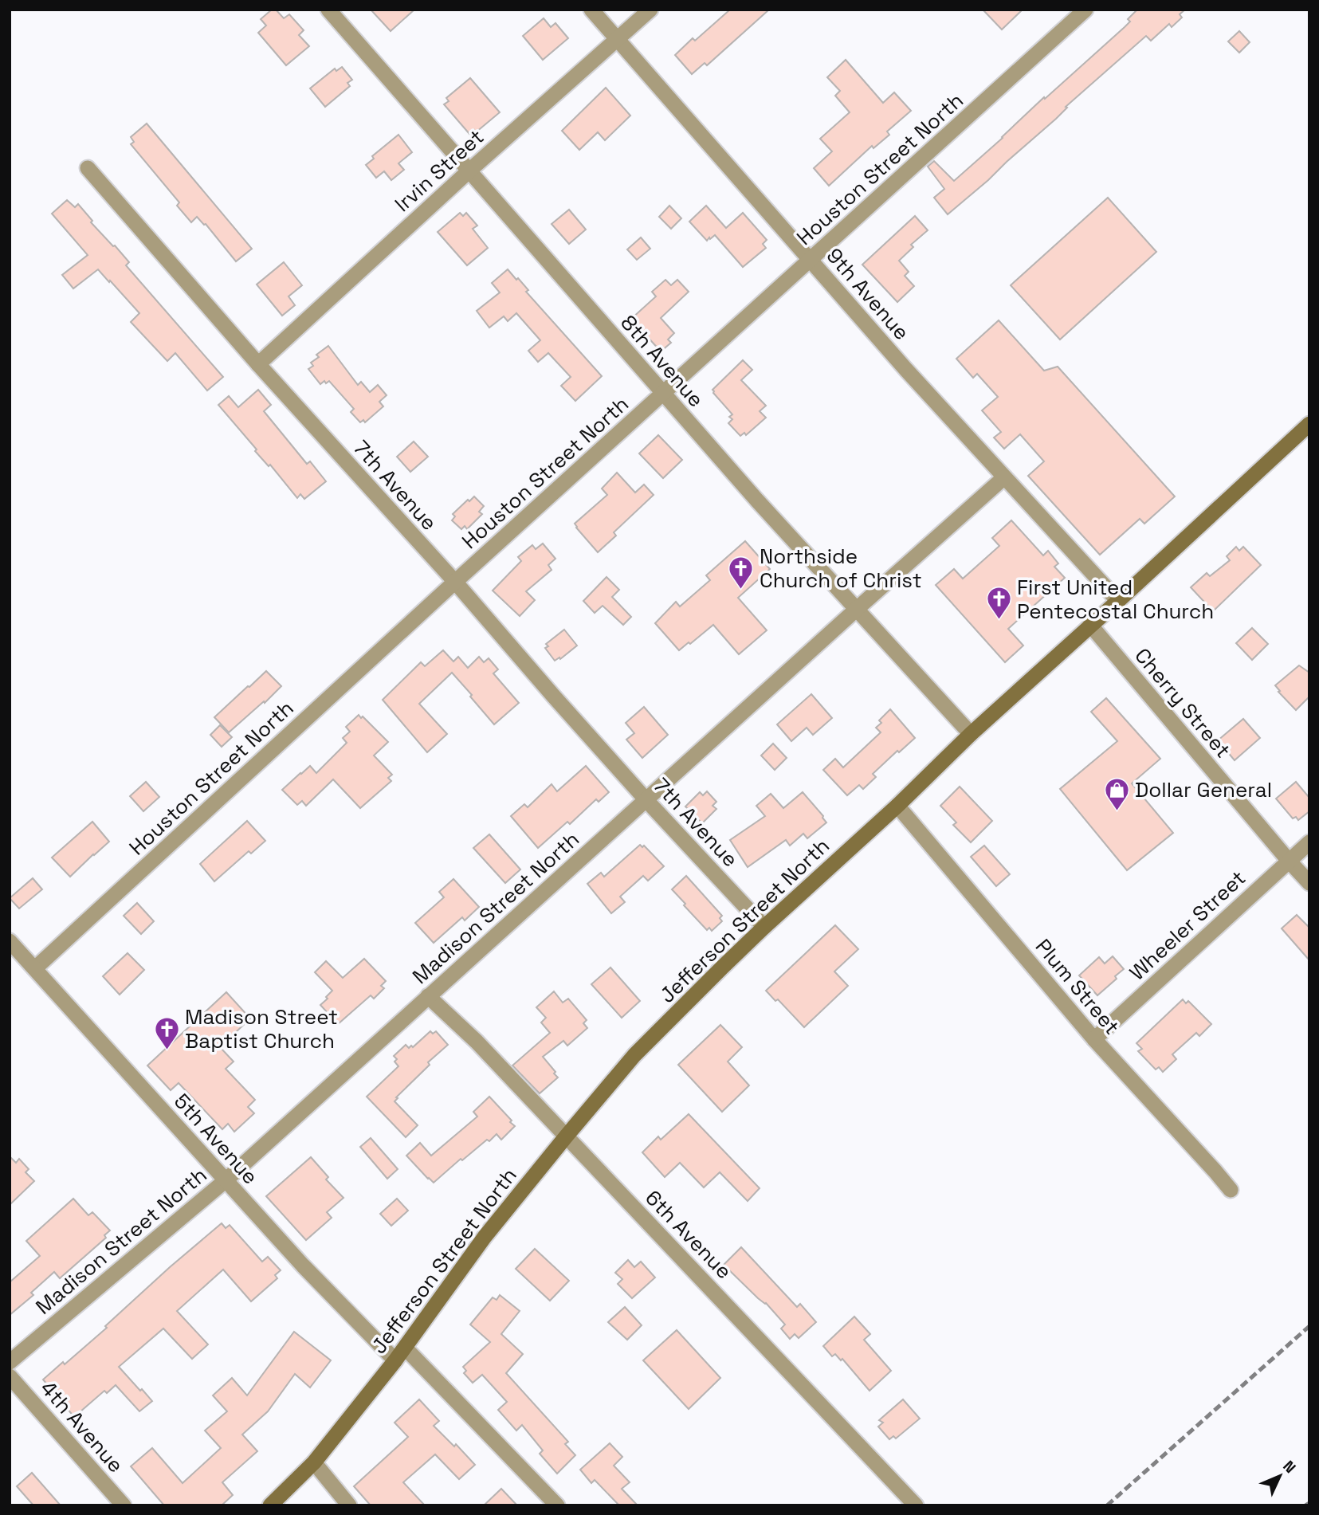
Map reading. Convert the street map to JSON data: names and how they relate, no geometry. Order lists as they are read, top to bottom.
{
  "streets": {
    "main road": ["Jefferson Street North"],
    "street": [
      "Houston Street North",
      "Irvin Street",
      "9th Avenue",
      "8th Avenue",
      "7th Avenue",
      "Cherry Street",
      "Madison Street North",
      "Wheeler Street",
      "Plum Street",
      "5th Avenue",
      "6th Avenue",
      "4th Avenue"
    ]
  },
  "crossings": [
    ["Houston Street North", "9th Avenue"],
    ["Houston Street North", "8th Avenue"],
    ["Houston Street North", "7th Avenue"],
    ["Houston Street North", "5th Avenue"],
    ["Irvin Street", "9th Avenue"],
    ["Irvin Street", "8th Avenue"],
    ["Irvin Street", "7th Avenue"],
    ["9th Avenue", "Madison Street North"],
    ["9th Avenue", "Jefferson Street North"],
    ["8th Avenue", "Madison Street North"],
    ["8th Avenue", "Jefferson Street North"],
    ["7th Avenue", "Madison Street North"],
    ["7th Avenue", "Jefferson Street North"],
    ["Cherry Street", "Jefferson Street North"],
    ["Cherry Street", "Wheeler Street"],
    ["Madison Street North", "5th Avenue"],
    ["Madison Street North", "6th Avenue"],
    ["Jefferson Street North", "Plum Street"],
    ["Jefferson Street North", "5th Avenue"],
    ["Jefferson Street North", "6th Avenue"],
    ["Wheeler Street", "Plum Street"]
  ],
  "places": {
    "church": ["Northside Church of Christ", "First United Pentecostal Church", "Madison Street Baptist Church"],
    "shop": ["Dollar General"]
  },
  "north": "top right"
}
